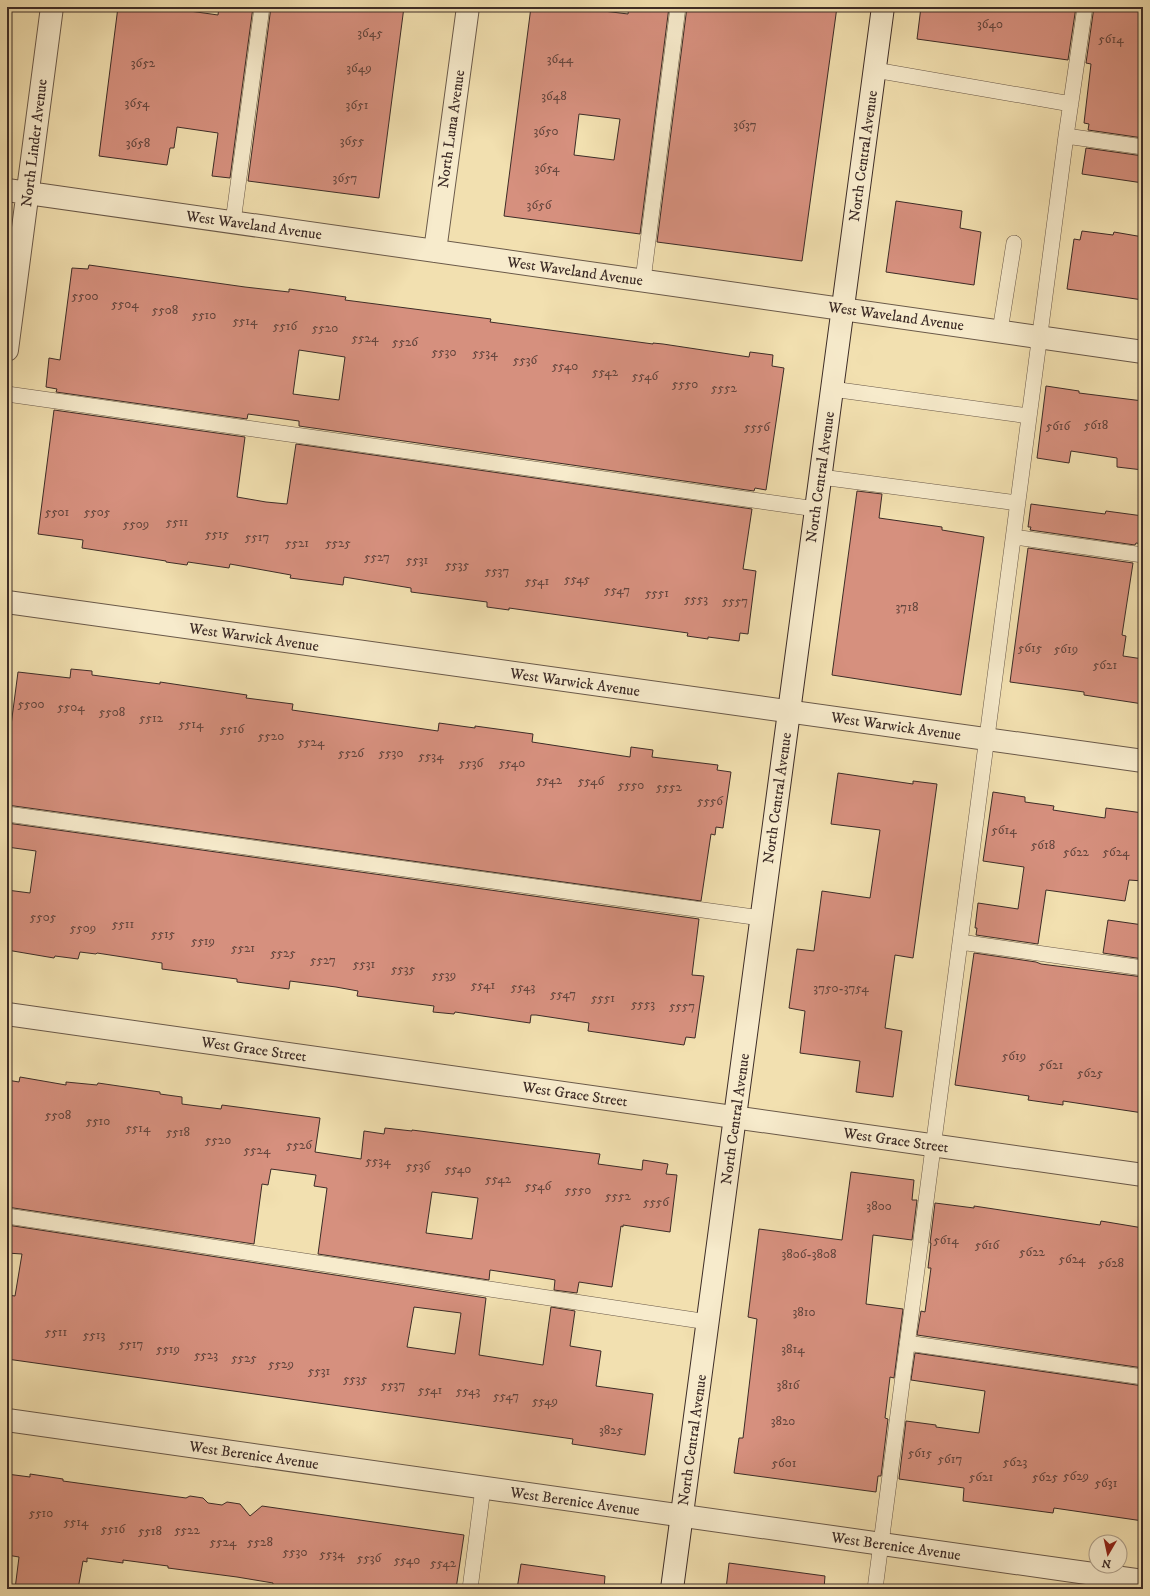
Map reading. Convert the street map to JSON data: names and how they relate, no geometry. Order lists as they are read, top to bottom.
{
  "streets": {
    "street": [
      "North Luna Avenue",
      "North Linder Avenue",
      "North Central Avenue",
      "West Waveland Avenue",
      "West Warwick Avenue",
      "West Grace Street",
      "West Berenice Avenue"
    ]
  },
  "crossings": [
    ["North Luna Avenue", "West Waveland Avenue"],
    ["North Linder Avenue", "West Waveland Avenue"],
    ["North Central Avenue", "West Waveland Avenue"],
    ["North Central Avenue", "West Warwick Avenue"],
    ["North Central Avenue", "West Grace Street"],
    ["North Central Avenue", "West Berenice Avenue"]
  ],
  "house_numbers": [
    "3640",
    "3645",
    "5614",
    "3644",
    "3652",
    "3649",
    "3648",
    "3654",
    "3651",
    "3637",
    "3650",
    "3655",
    "3658",
    "3654",
    "3657",
    "3656",
    "5500",
    "5504",
    "5508",
    "5510",
    "5514",
    "5516",
    "5520",
    "5524",
    "5526",
    "5530",
    "5534",
    "5536",
    "5540",
    "5542",
    "5546",
    "5550",
    "5552",
    "5618",
    "5616",
    "5556",
    "5501",
    "5505",
    "5511",
    "5509",
    "5515",
    "5517",
    "5521",
    "5525",
    "5527",
    "5531",
    "5535",
    "5537",
    "5545",
    "5541",
    "5547",
    "5551",
    "5553",
    "5557",
    "3718",
    "5615",
    "5619",
    "5621",
    "5500",
    "5504",
    "5508",
    "5512",
    "5514",
    "5516",
    "5520",
    "5524",
    "5526",
    "5530",
    "5534",
    "5536",
    "5540",
    "5542",
    "5546",
    "5550",
    "5552",
    "5556",
    "5614",
    "5618",
    "5622",
    "5624",
    "5505",
    "5511",
    "5509",
    "5515",
    "5519",
    "5521",
    "5525",
    "5527",
    "5531",
    "5535",
    "5539",
    "5541",
    "5543",
    "3750-3754",
    "5547",
    "5551",
    "5553",
    "5557",
    "5619",
    "5621",
    "5625",
    "5508",
    "5510",
    "5514",
    "5518",
    "5520",
    "5526",
    "5524",
    "5534",
    "5536",
    "5540",
    "5542",
    "5546",
    "5550",
    "5552",
    "5556",
    "3800",
    "5614",
    "5616",
    "5622",
    "3806-3808",
    "5624",
    "5628",
    "3810",
    "5511",
    "5513",
    "5517",
    "5519",
    "3814",
    "5523",
    "5525",
    "5529",
    "5531",
    "5535",
    "5537",
    "3816",
    "5541",
    "5543",
    "5547",
    "5549",
    "3820",
    "3825",
    "5615",
    "5617",
    "5623",
    "5601",
    "5629",
    "5621",
    "5625",
    "5631",
    "5510",
    "5514",
    "5516",
    "5522",
    "5518",
    "5524",
    "5528",
    "5530",
    "5534",
    "5536",
    "5540",
    "5542"
  ],
  "north": "bottom"
}
